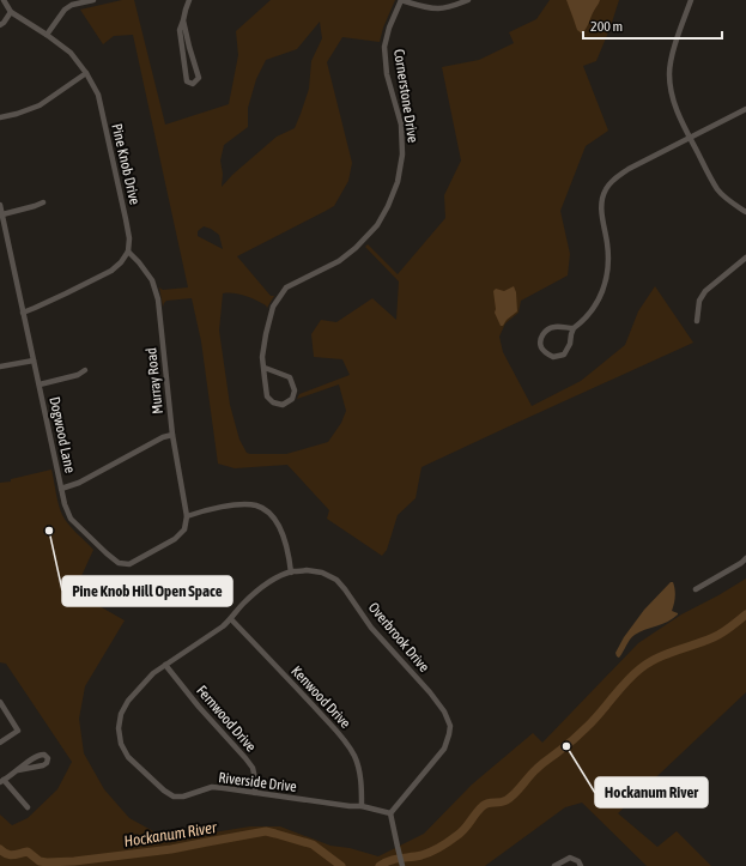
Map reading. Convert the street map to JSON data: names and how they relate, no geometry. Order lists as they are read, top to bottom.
{
  "streets": {
    "street": [
      "Cornerstone Drive",
      "Pine Knob Drive",
      "Murray Road",
      "Dogwood Lane",
      "Overbrook Drive",
      "Kenwood Drive",
      "Fernwood Drive",
      "Riverside Drive"
    ]
  },
  "crossings": [
    ["Pine Knob Drive", "Murray Road"],
    ["Murray Road", "Dogwood Lane"],
    ["Overbrook Drive", "Kenwood Drive"],
    ["Overbrook Drive", "Riverside Drive"],
    ["Kenwood Drive", "Riverside Drive"],
    ["Fernwood Drive", "Riverside Drive"]
  ],
  "water": ["Hockanum River"],
  "places": ["Pine Knob Hill Open Space", "Hockanum River"],
  "scale_bar": "200 m"
}
